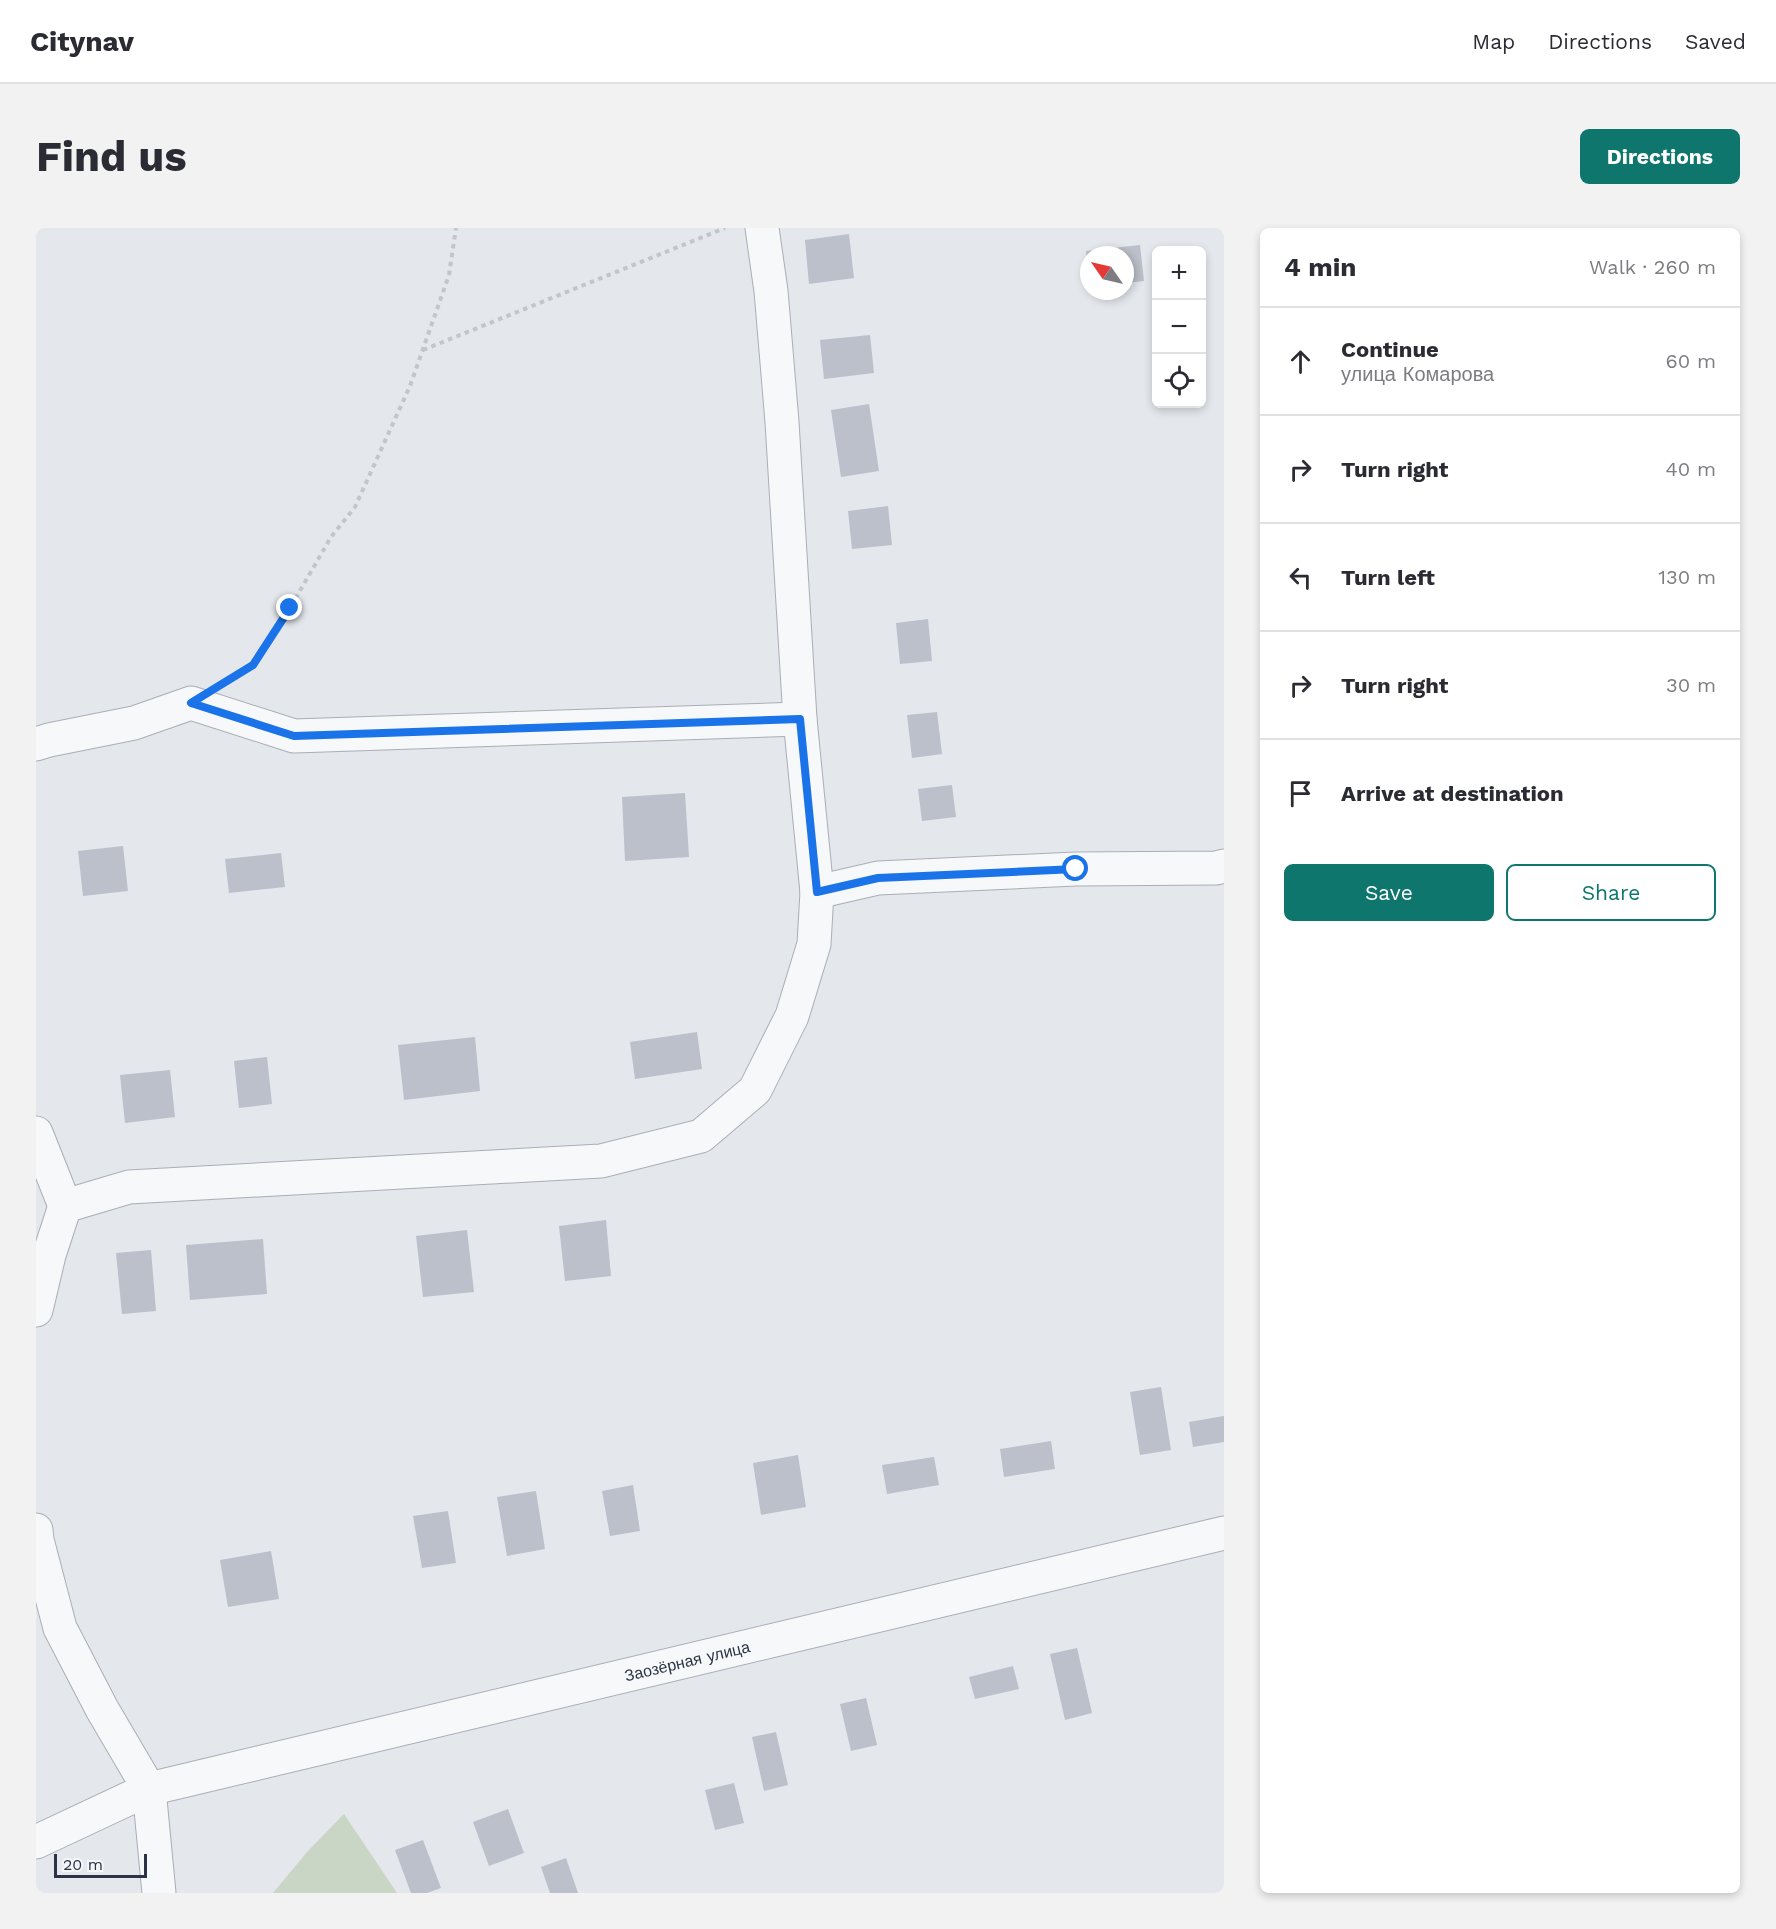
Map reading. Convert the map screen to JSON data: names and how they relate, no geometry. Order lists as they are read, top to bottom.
{
  "streets": {
    "street": ["Заозёрная улица"]
  },
  "scale_bar": "20 m",
  "north": "top left",
  "page": {
    "header": "Citynav",
    "nav": ["Map", "Directions", "Saved"],
    "buttons": [
      "Directions",
      ["Save", "Share"]
    ],
    "title": "Find us",
    "heading": ["4 min", "Walk · 260 m"],
    "map_buttons": ["+", "−"],
    "list": [
      ["Continue", "улица Комарова", "60 m"],
      ["Turn right", "40 m"],
      ["Turn left", "130 m"],
      ["Turn right", "30 m"],
      "Arrive at destination"
    ],
    "scale": "20 m"
  }
}
